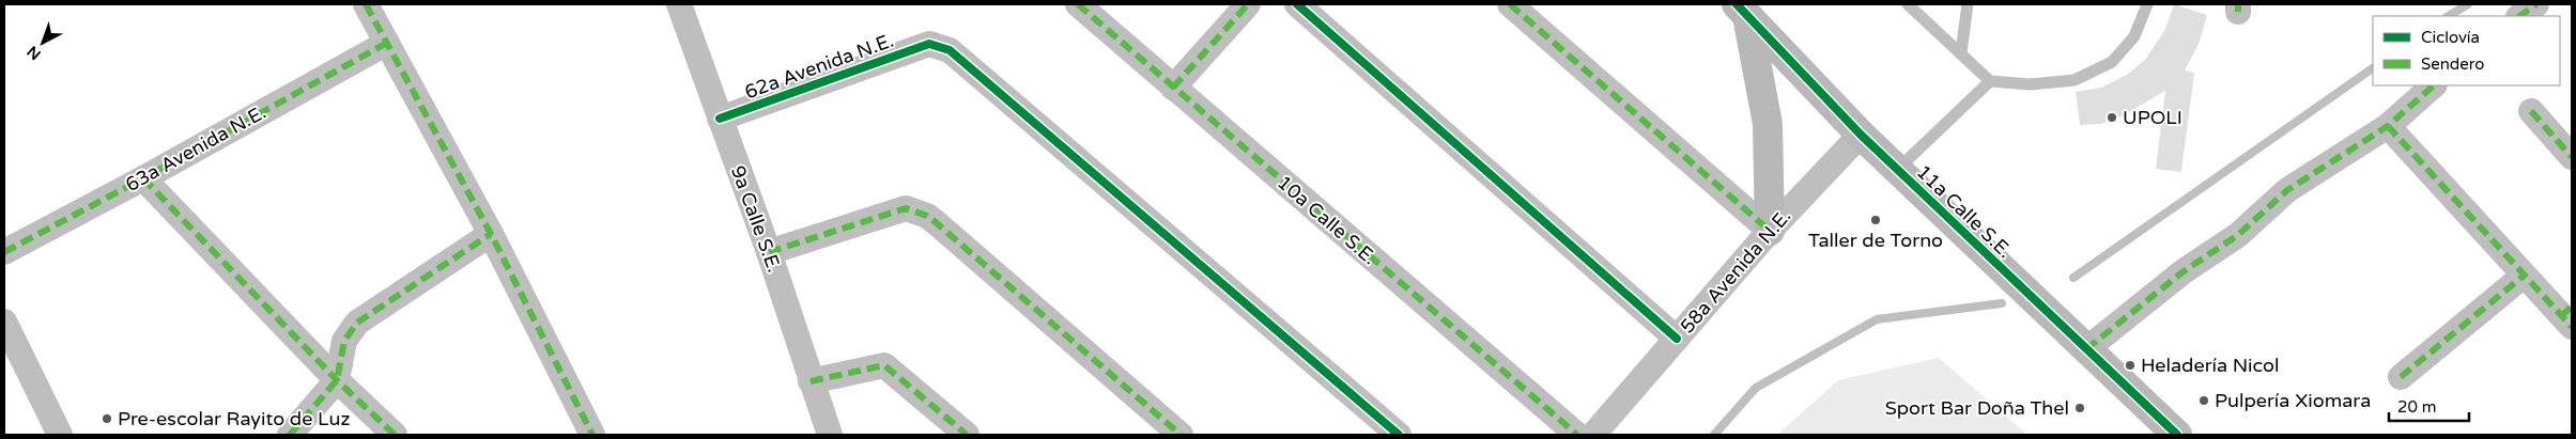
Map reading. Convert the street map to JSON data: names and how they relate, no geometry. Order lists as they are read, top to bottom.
{
  "streets": {
    "street": [
      "62a Avenida N.E.",
      "63a Avenida N.E.",
      "11a Calle S.E.",
      "9a Calle S.E.",
      "10a Calle S.E.",
      "58a Avenida N.E."
    ]
  },
  "crossings": [
    ["62a Avenida N.E.", "9a Calle S.E."],
    ["11a Calle S.E.", "58a Avenida N.E."]
  ],
  "places": [
    "UPOLI",
    "Taller de Torno",
    "Heladería Nicol",
    "Pulpería Xiomara",
    "Sport Bar Doña Thel",
    "Pre-escolar Rayito de Luz"
  ],
  "legend": ["Ciclovía", "Sendero"],
  "scale_bar": "20 m",
  "north": "bottom left"
}
